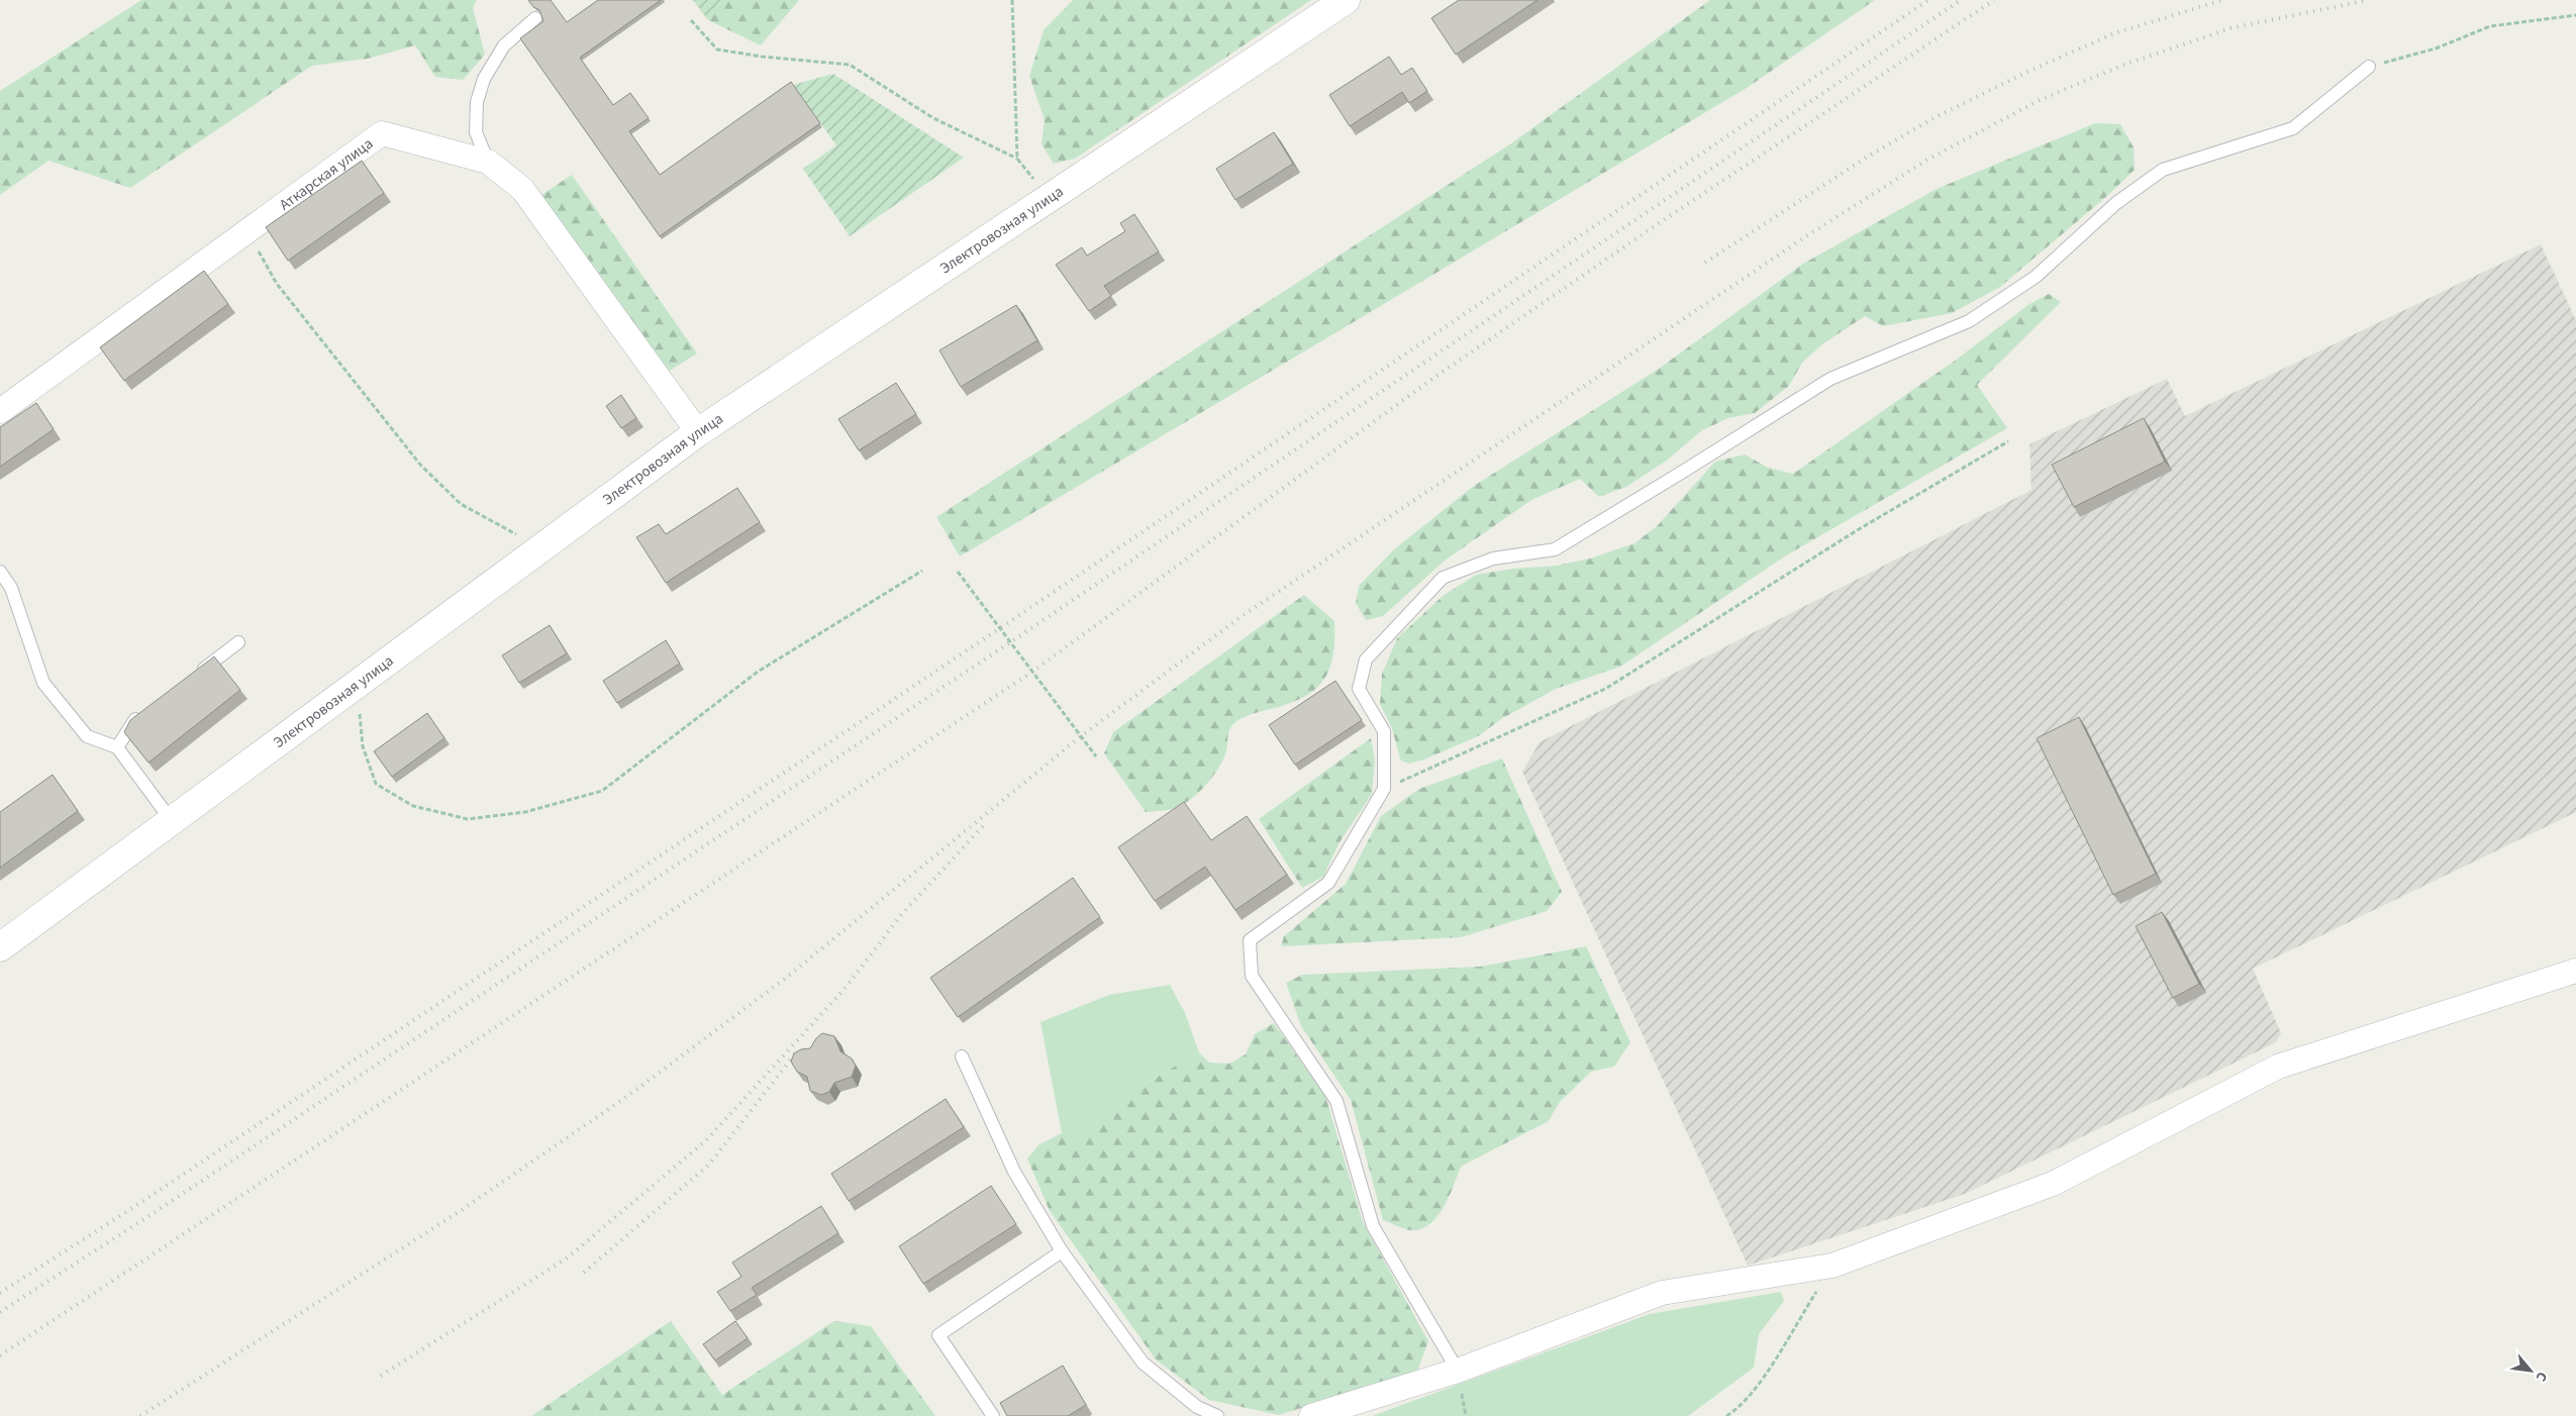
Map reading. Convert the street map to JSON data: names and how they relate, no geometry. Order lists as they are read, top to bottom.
{
  "streets": {
    "street": ["Аткарская улица", "Электровозная улица"]
  },
  "crossings": [
    ["Аткарская улица", "Электровозная улица"]
  ],
  "north": "bottom right"
}
